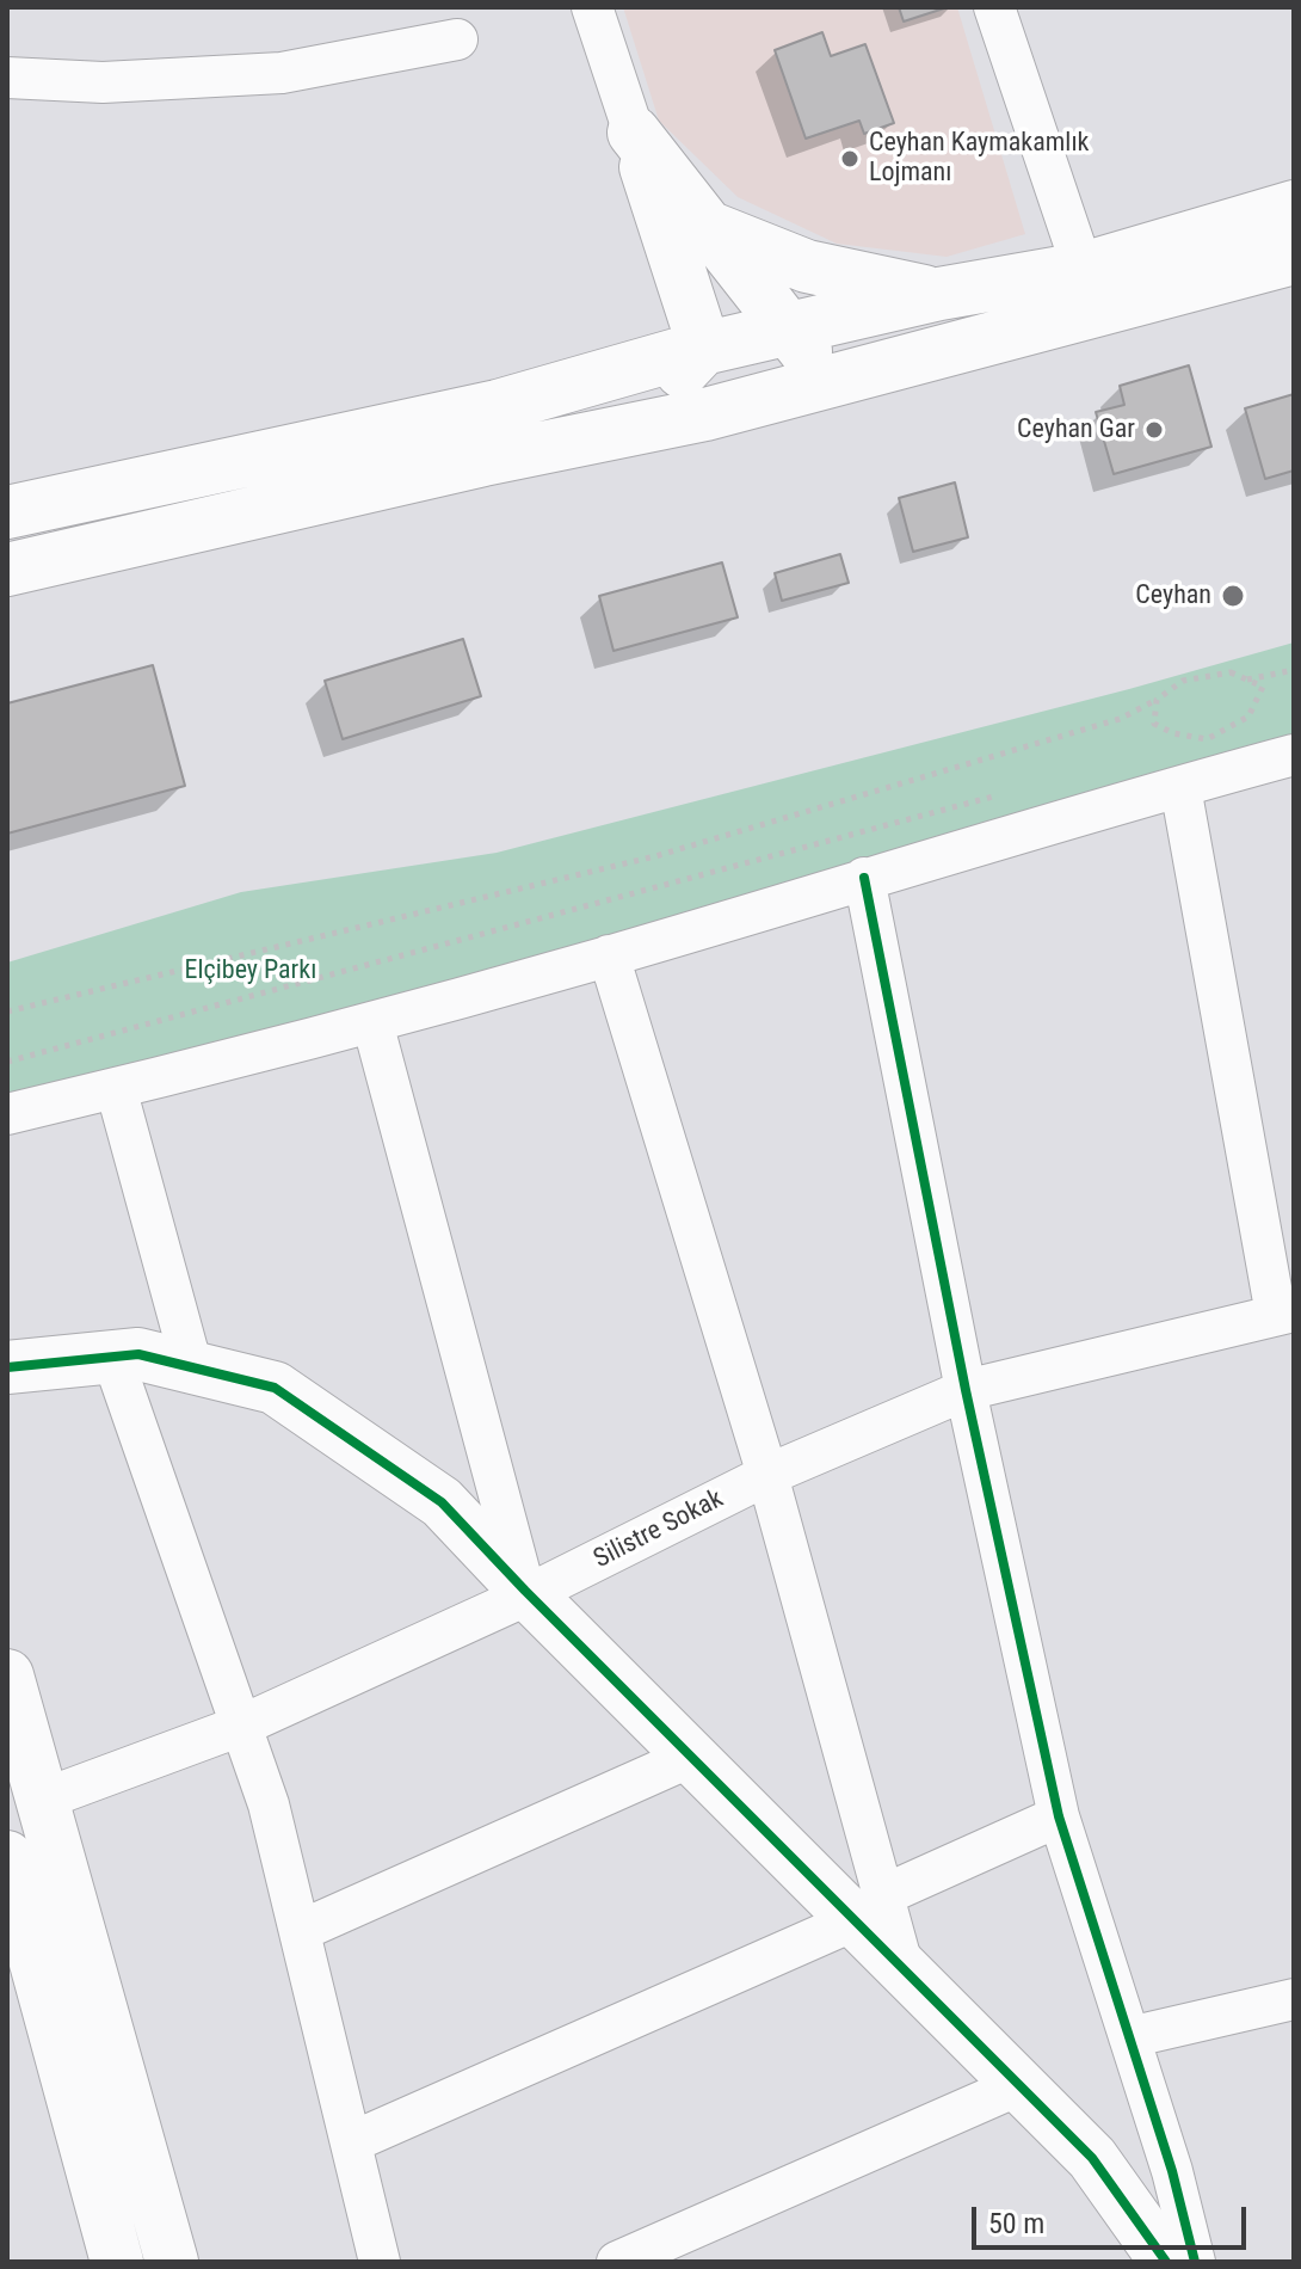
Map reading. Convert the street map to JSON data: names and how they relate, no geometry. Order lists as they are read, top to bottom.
{
  "streets": {
    "street": ["Silistre Sokak"]
  },
  "parks": ["Elçibey Parkı"],
  "places": ["Ceyhan Kaymakamlık Lojmanı", "Ceyhan Gar", "Ceyhan"],
  "scale_bar": "50 m"
}
